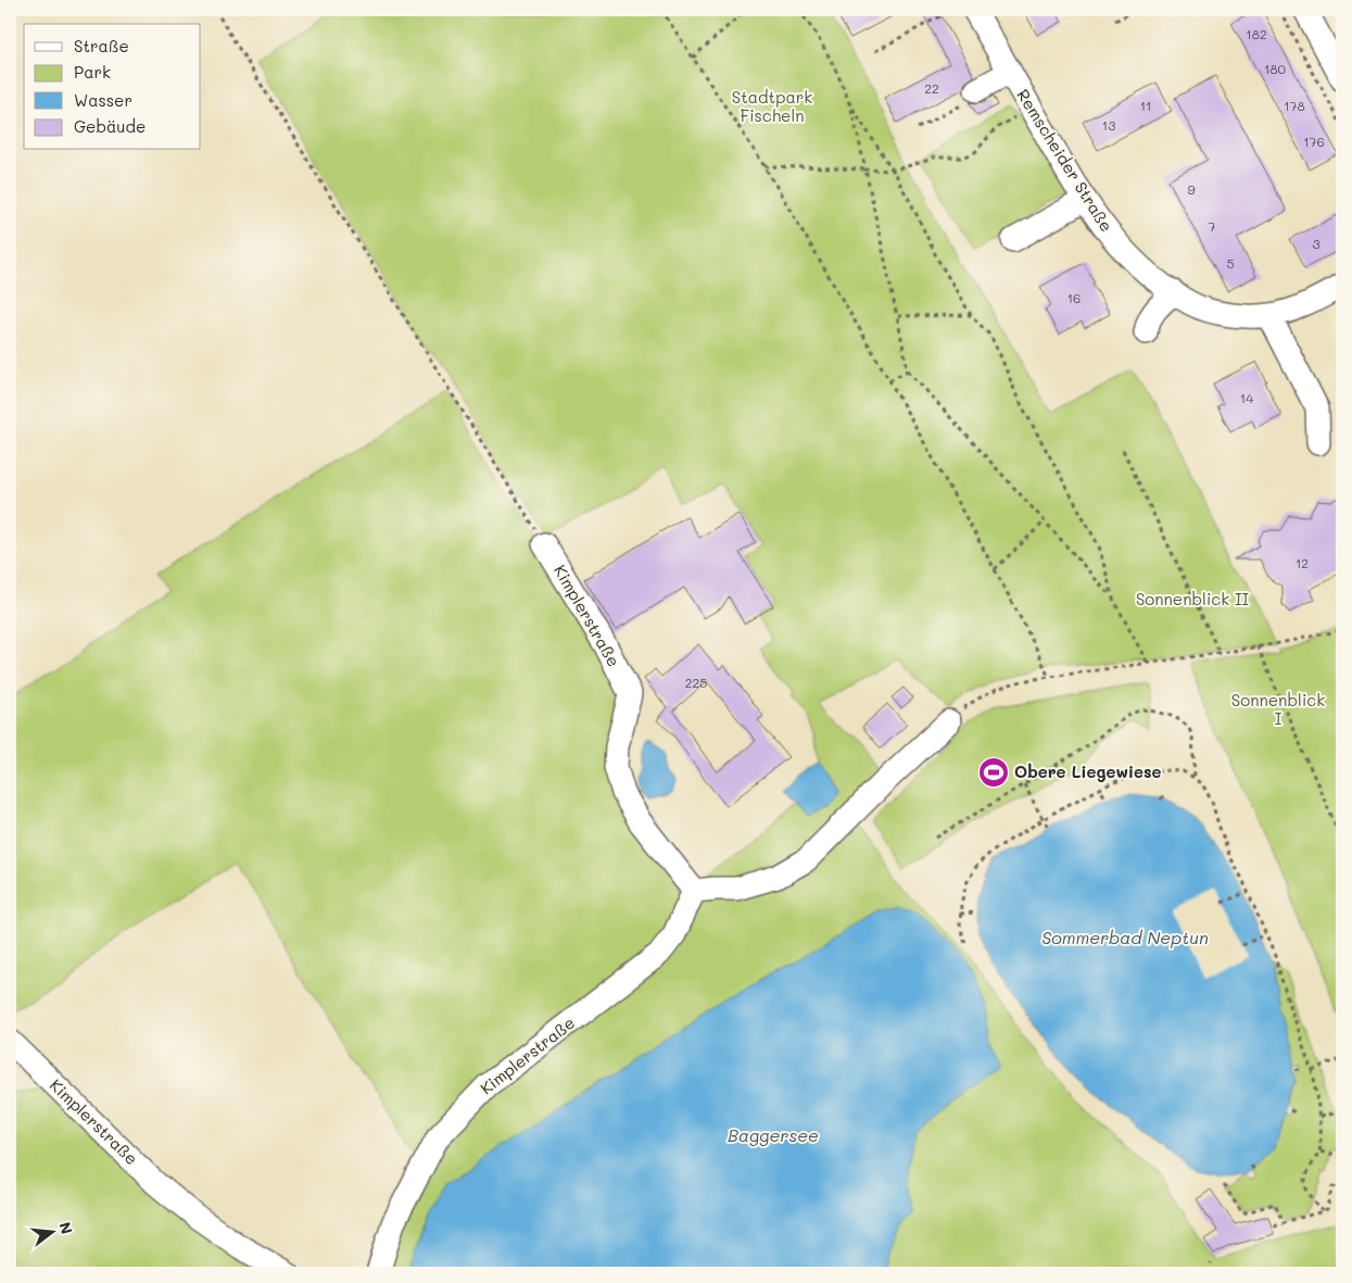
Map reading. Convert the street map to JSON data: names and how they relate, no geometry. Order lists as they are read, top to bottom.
{
  "streets": {
    "street": ["Remscheider Straße", "Kimplerstraße"]
  },
  "water": ["Sommerbad Neptun", "Baggersee"],
  "parks": ["Stadtpark Fischeln", "Sonnenblick II", "Sonnenblick I"],
  "places": {
    "sports": ["Obere Liegewiese"]
  },
  "house_numbers": [
    "182",
    "180",
    "22",
    "11",
    "178",
    "13",
    "176",
    "9",
    "7",
    "3",
    "5",
    "16",
    "14",
    "12",
    "225"
  ],
  "legend": [
    "Straße",
    "Park",
    "Wasser",
    "Gebäude"
  ],
  "north": "right"
}
